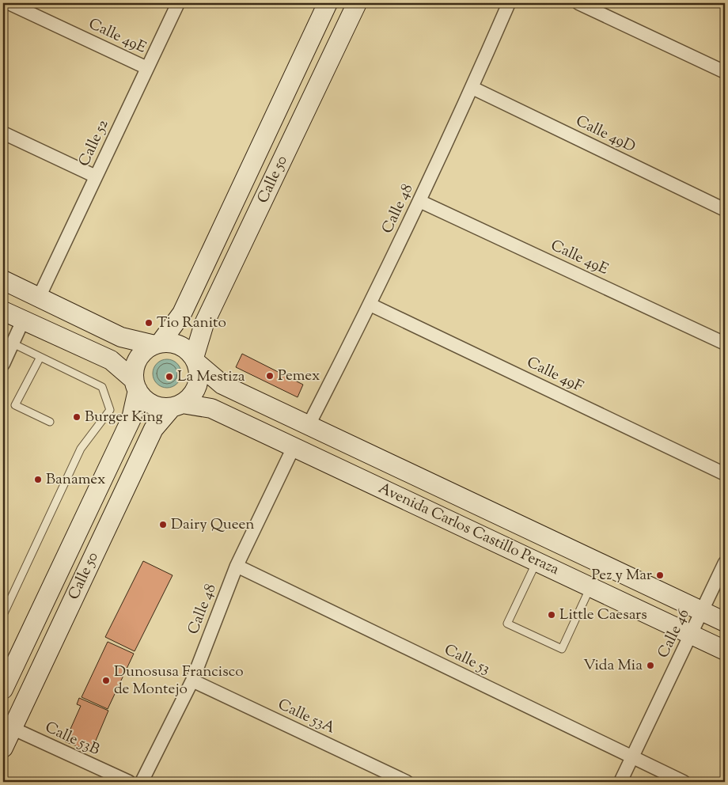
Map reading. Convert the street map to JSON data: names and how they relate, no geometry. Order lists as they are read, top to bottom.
{
  "streets": {
    "main road": ["Calle 50", "Avenida Carlos Castillo Peraza"],
    "street": [
      "Calle 49E",
      "Calle 49D",
      "Calle 52",
      "Calle 48",
      "Calle 49F",
      "Calle 46",
      "Calle 53",
      "Calle 53A",
      "Calle 53B"
    ]
  },
  "crossings": [
    ["Calle 49E", "Calle 52"],
    ["Calle 49E", "Calle 48"],
    ["Calle 49D", "Calle 48"],
    ["Calle 50", "Avenida Carlos Castillo Peraza"],
    ["Calle 50", "Calle 53B"],
    ["Calle 48", "Calle 49F"],
    ["Calle 48", "Avenida Carlos Castillo Peraza"],
    ["Calle 48", "Calle 53"],
    ["Calle 48", "Calle 53A"],
    ["Avenida Carlos Castillo Peraza", "Calle 46"],
    ["Calle 46", "Calle 53"]
  ],
  "places": [
    "Tio Ranito",
    "Pemex",
    "La Mestiza",
    "Burger King",
    "Banamex",
    "Dairy Queen",
    "Pez y Mar",
    "Little Caesars",
    "Vida Mia",
    "Dunosusa Francisco de Montejo"
  ]
}
